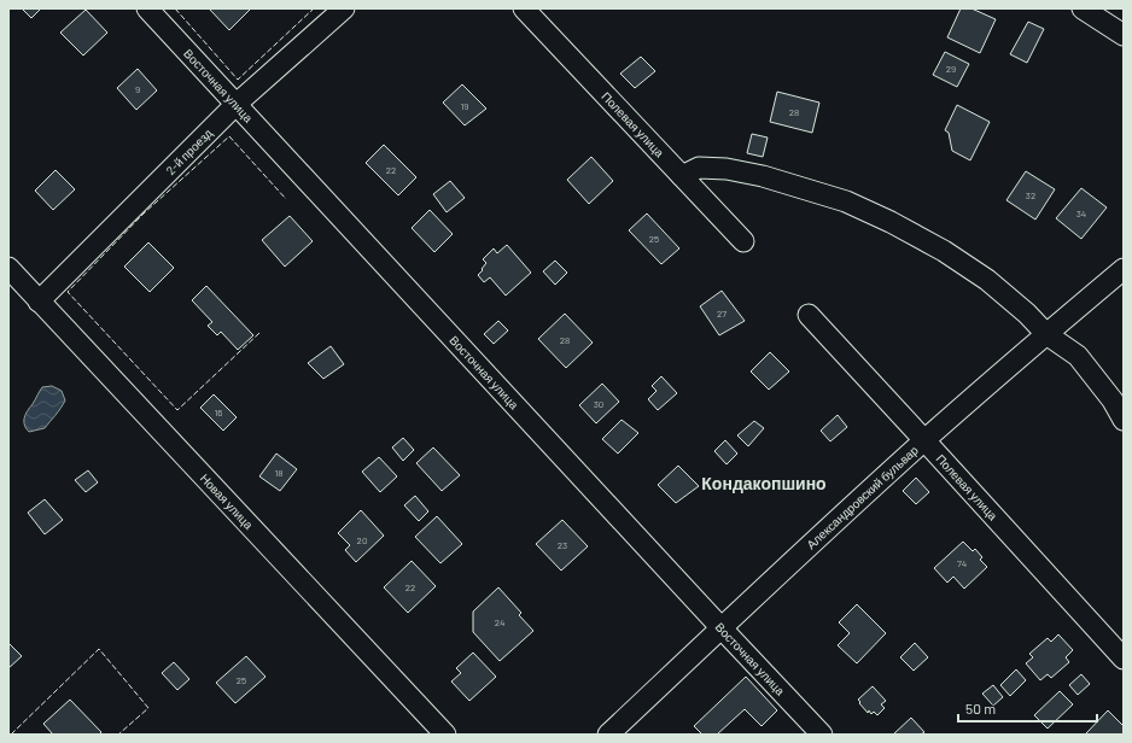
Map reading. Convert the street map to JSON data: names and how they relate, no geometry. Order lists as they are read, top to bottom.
{
  "streets": {
    "street": [
      "Восточная улица",
      "Полевая улица",
      "2-й проезд",
      "Александровский бульвар",
      "Новая улица"
    ]
  },
  "crossings": [
    ["Восточная улица", "2-й проезд"],
    ["Восточная улица", "Александровский бульвар"],
    ["Полевая улица", "Александровский бульвар"],
    ["2-й проезд", "Новая улица"]
  ],
  "districts": ["Кондакопшино"],
  "house_numbers": [
    "29",
    "9",
    "19",
    "28",
    "22",
    "32",
    "34",
    "25",
    "27",
    "28",
    "30",
    "16",
    "18",
    "20",
    "23",
    "74",
    "22",
    "24",
    "25"
  ],
  "scale_bar": "50 m"
}
